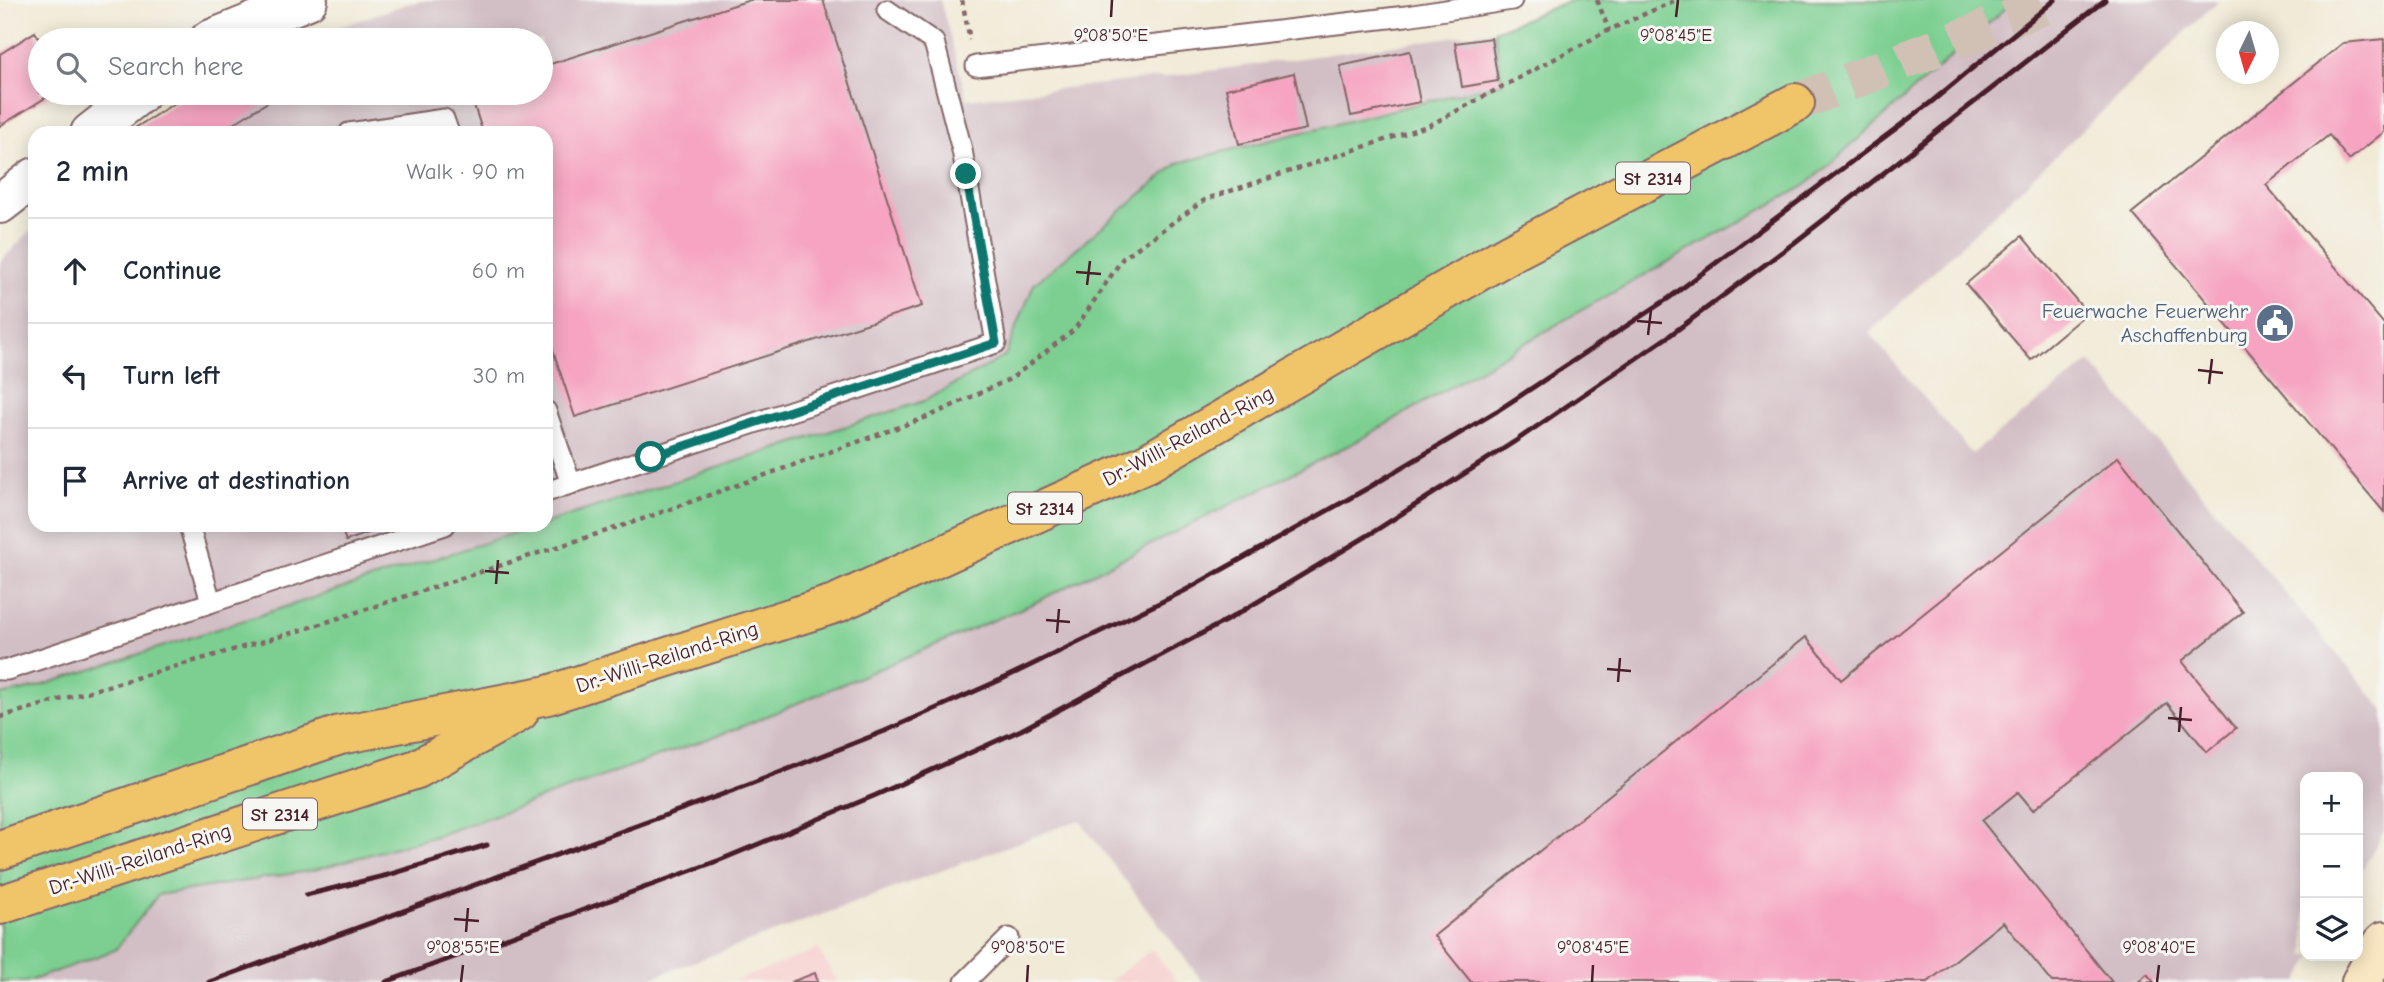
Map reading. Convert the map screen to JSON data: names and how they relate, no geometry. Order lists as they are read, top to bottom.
{
  "streets": {
    "highway": ["St 2314", "Dr.-Willi-Reiland-Ring"]
  },
  "places": {
    "public building": ["Feuerwache Feuerwehr Aschaffenburg"]
  },
  "north": "bottom",
  "page": {
    "search": "Search here",
    "heading": ["2 min", "Walk · 90 m"],
    "list": [
      ["Continue", "60 m"],
      ["Turn left", "30 m"],
      "Arrive at destination"
    ],
    "map_buttons": ["+", "−"]
  },
  "coordinates": [
    "9°08'45\"E",
    "9°08'50\"E",
    "9°08'55\"E",
    "9°08'40\"E"
  ]
}
